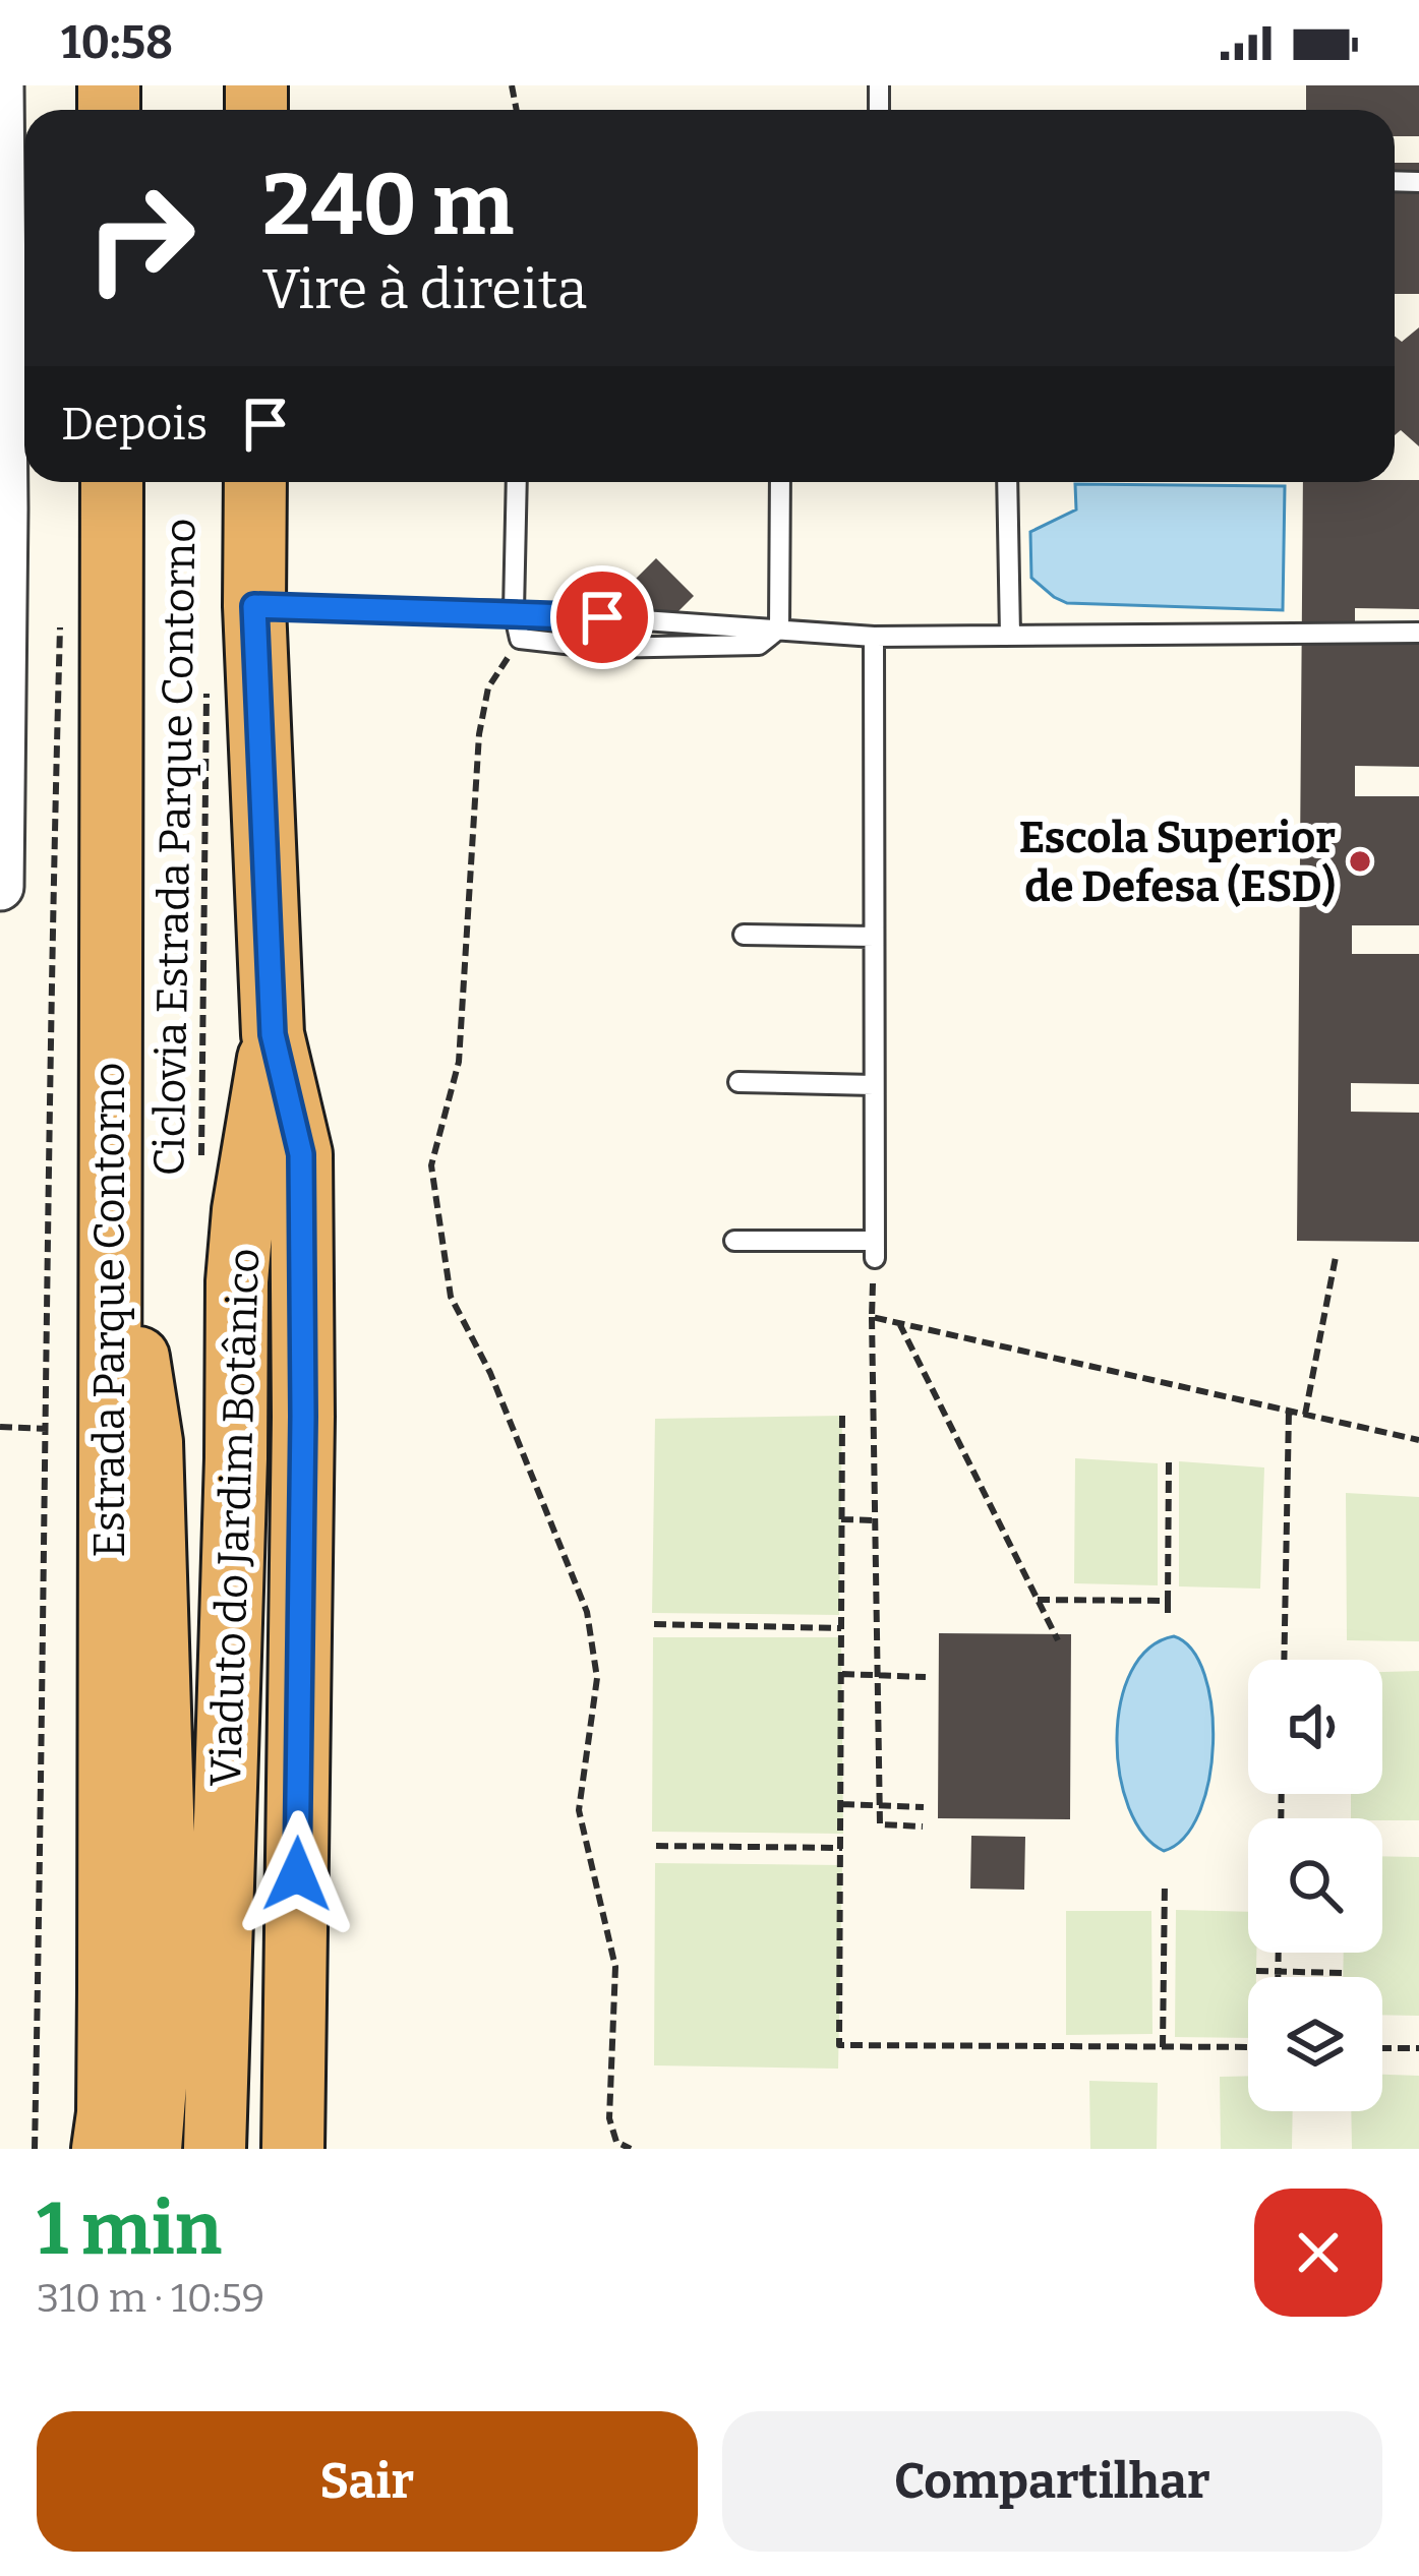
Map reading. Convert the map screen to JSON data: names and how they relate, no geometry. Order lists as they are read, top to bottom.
{
  "streets": {
    "highway": ["Estrada Parque Contorno", "Viaduto do Jardim Botânico"],
    "path": ["Ciclovia Estrada Parque Contorno"]
  },
  "crossings": [
    ["Estrada Parque Contorno", "Viaduto do Jardim Botânico"]
  ],
  "places": ["Escola Superior de Defesa (ESD)"],
  "page": {
    "status": "10:58",
    "turn": ["240 m", "Vire à direita"],
    "then": "Depois",
    "heading": ["1 min", "310 m · 10:59"],
    "buttons": ["Sair", "Compartilhar"]
  }
}
